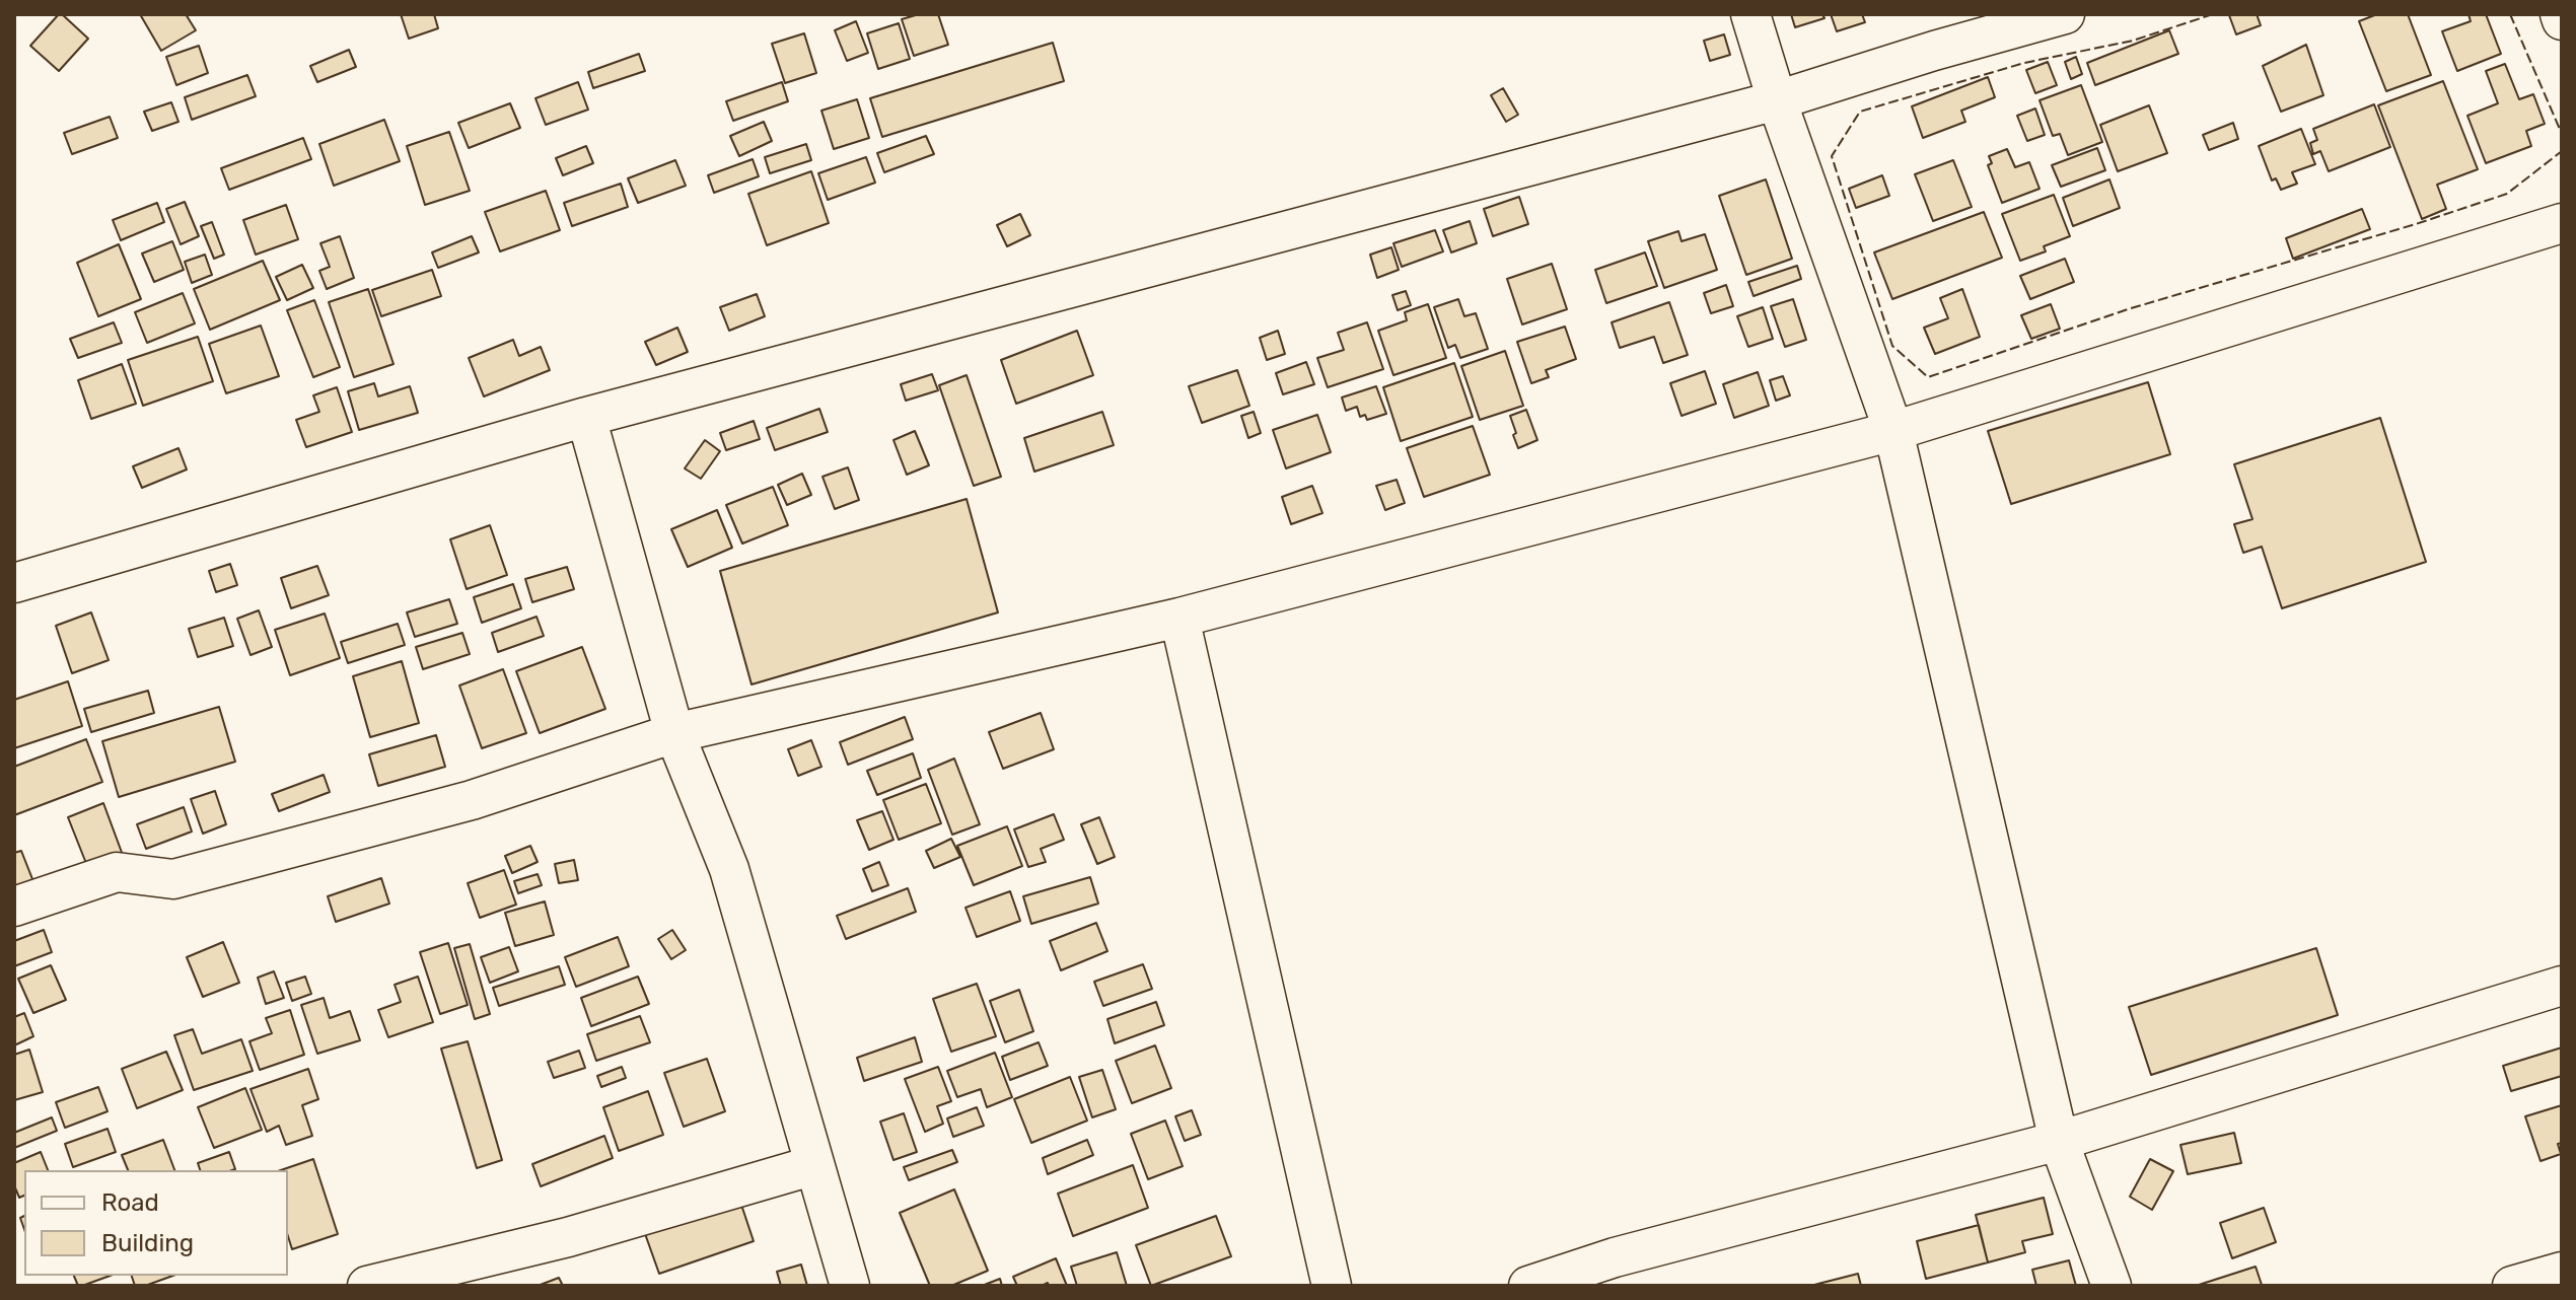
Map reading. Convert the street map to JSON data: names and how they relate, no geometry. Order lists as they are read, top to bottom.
{
  "legend": ["Road", "Building"]
}
